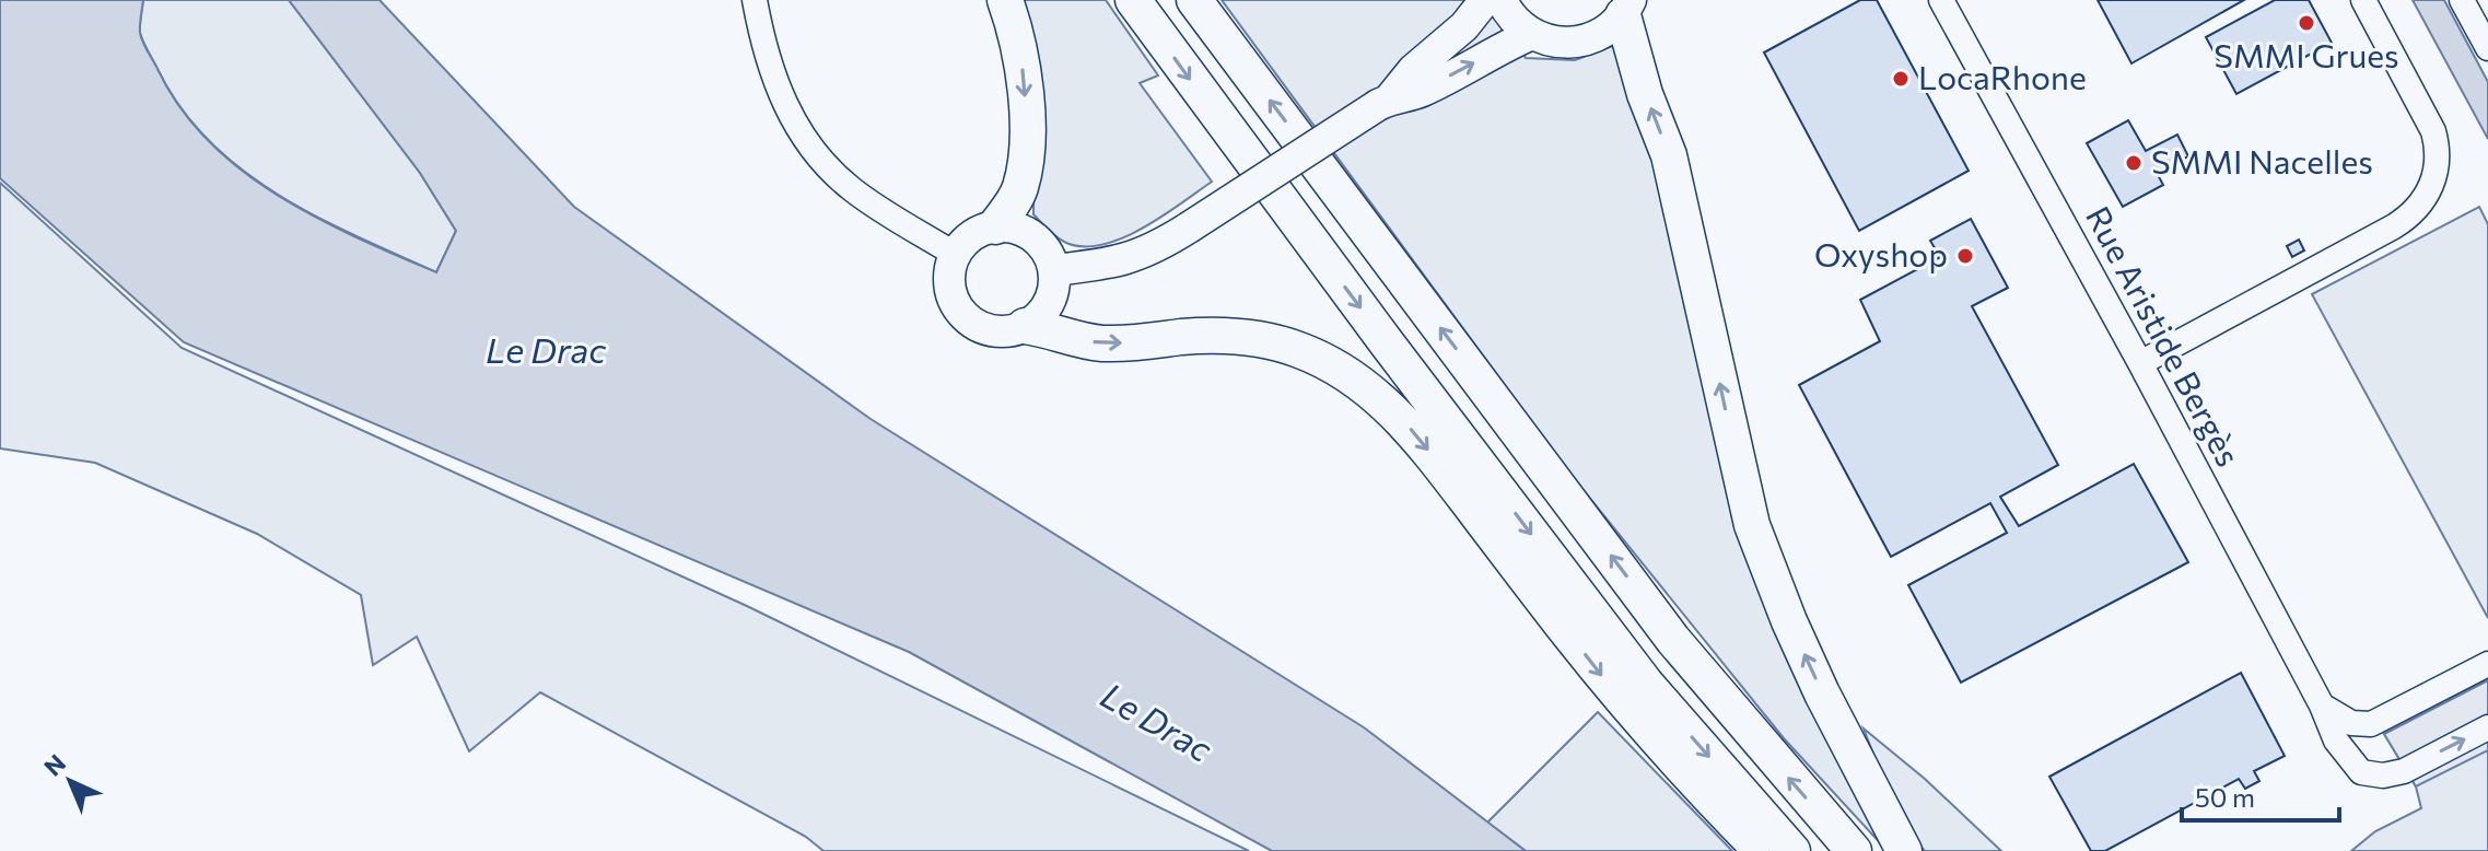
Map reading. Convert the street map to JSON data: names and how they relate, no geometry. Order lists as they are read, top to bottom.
{
  "streets": {
    "street": ["Rue Aristide Bergès"]
  },
  "water": ["Le Drac"],
  "places": [
    "SMMI Grues",
    "LocaRhone",
    "SMMI Nacelles",
    "Oxyshop"
  ],
  "scale_bar": "50 m",
  "north": "top left"
}
